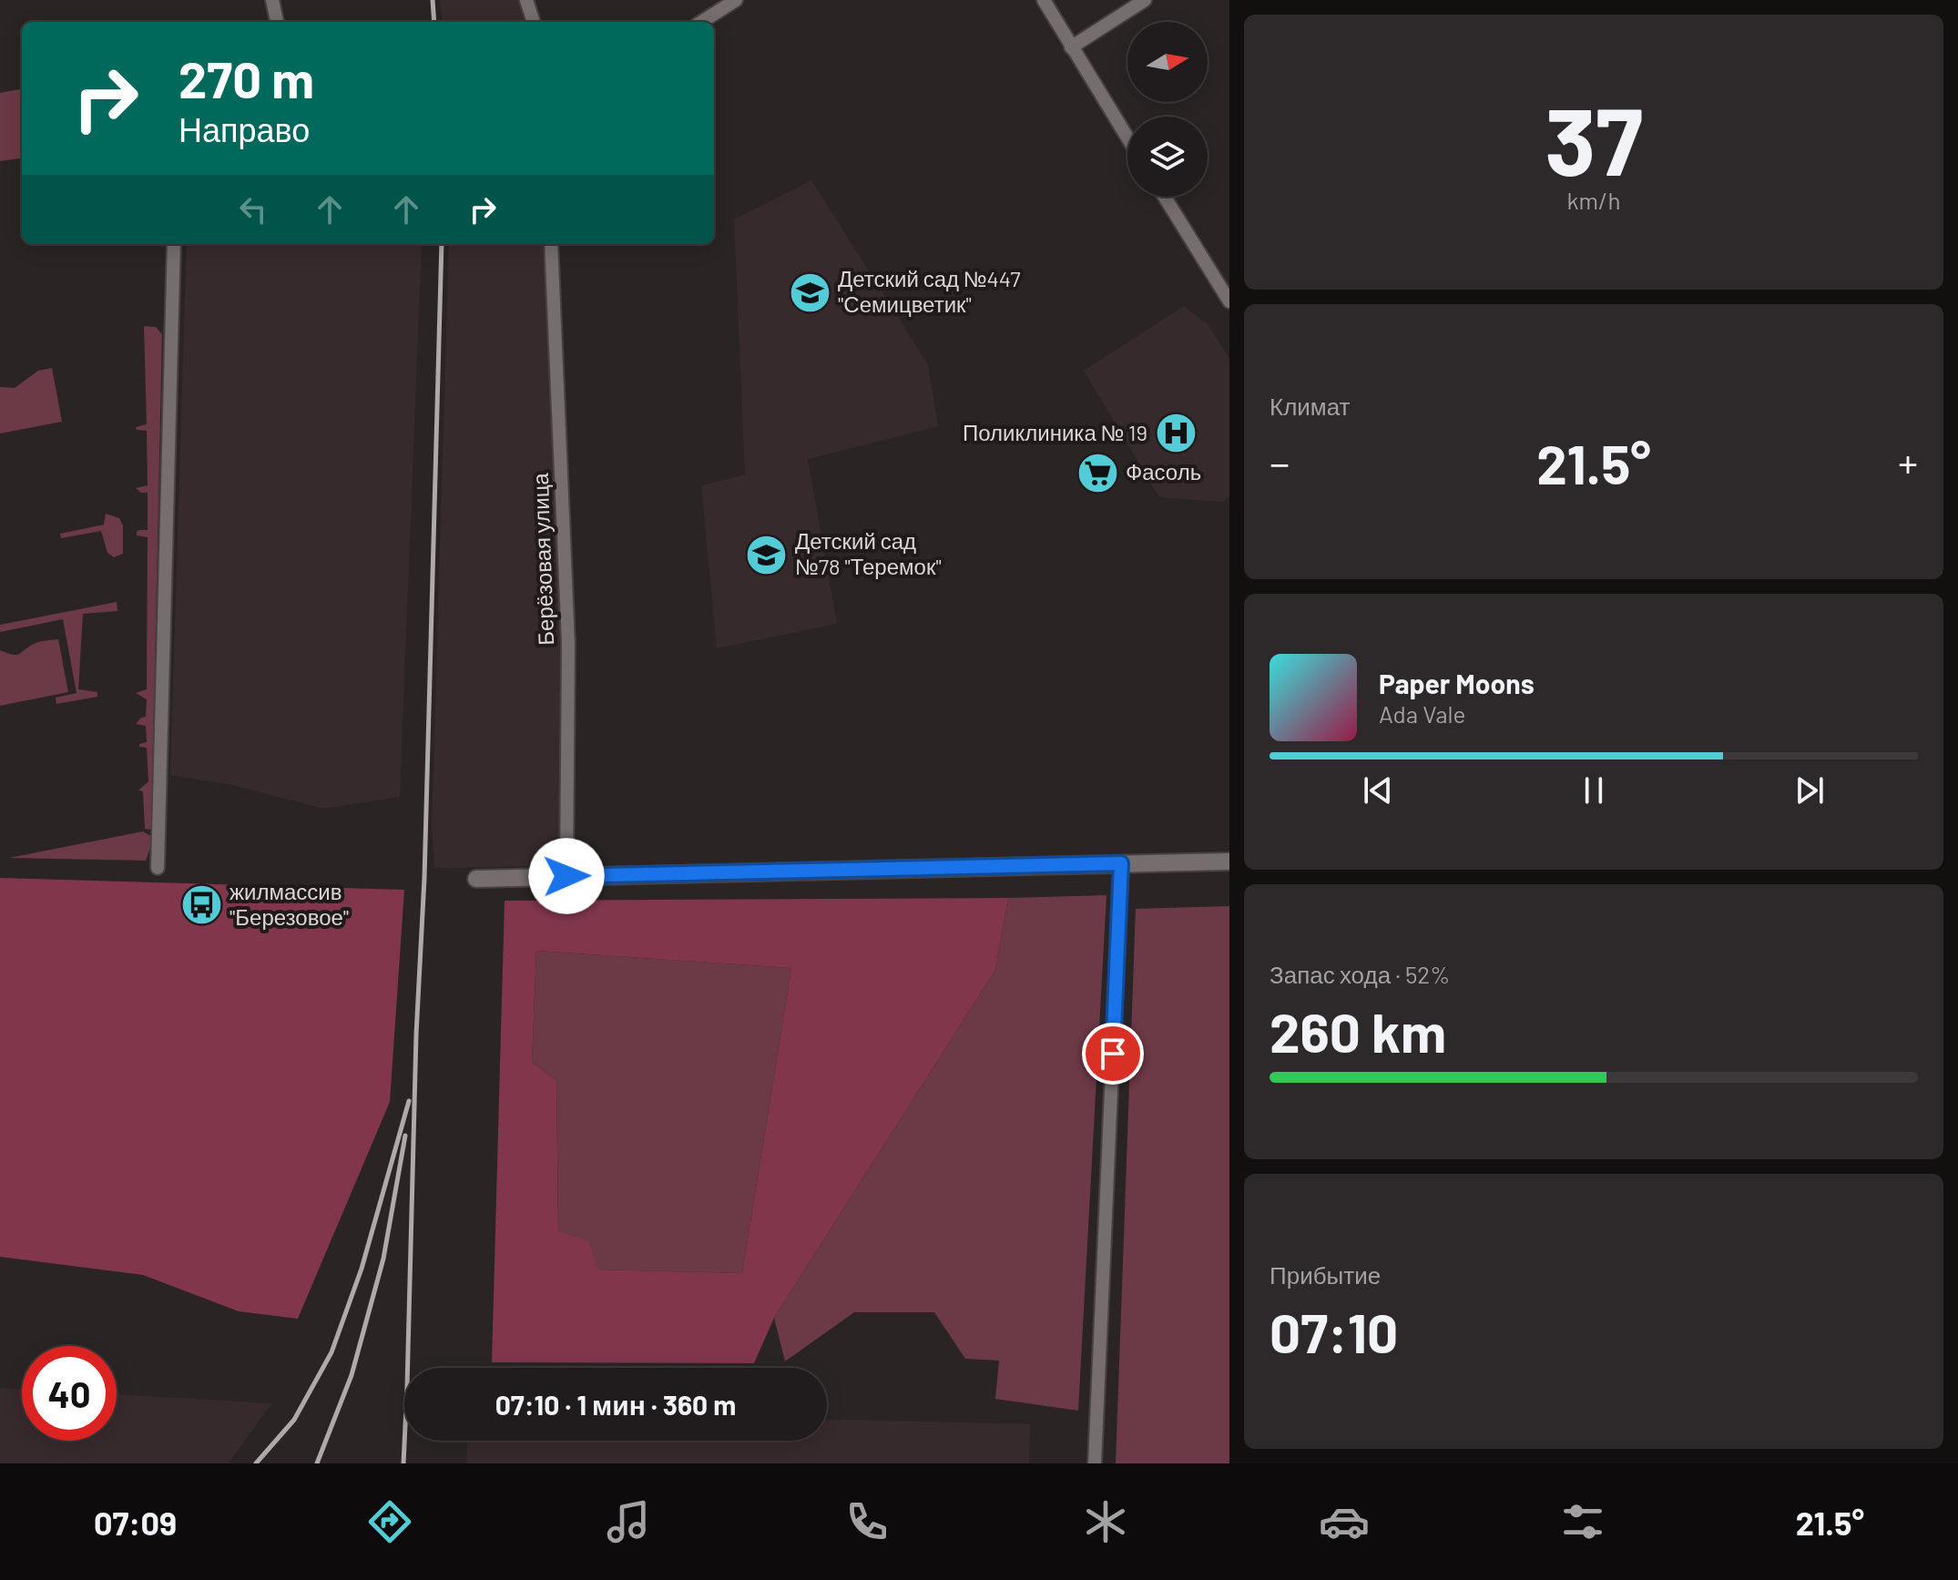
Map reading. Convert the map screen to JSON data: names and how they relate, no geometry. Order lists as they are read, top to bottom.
{
  "streets": {
    "street": ["Берёзовая улица"]
  },
  "places": {
    "school or university": ["Детский сад №447 \"Семицветик\"", "Детский сад №78 \"Теремок\""],
    "hospital": ["Поликлиника № 19"],
    "supermarket": ["Фасоль"],
    "bus stop": ["жилмассив \"Березовое\""]
  },
  "north": "right",
  "page": {
    "tile": [
      ["37", "km/h"],
      "Климат",
      ["Запас хода · 52%", "260 km"],
      ["Прибытие", "07:10"]
    ],
    "turn": ["270 m", "Направо"],
    "heat": ["−", "21.5°", "+"],
    "song": ["Paper Moons", "Ada Vale"],
    "limit": "40",
    "trip": "07:10 · 1 мин · 360 m",
    "tabs": ["07:09", "21.5°"]
  }
}
